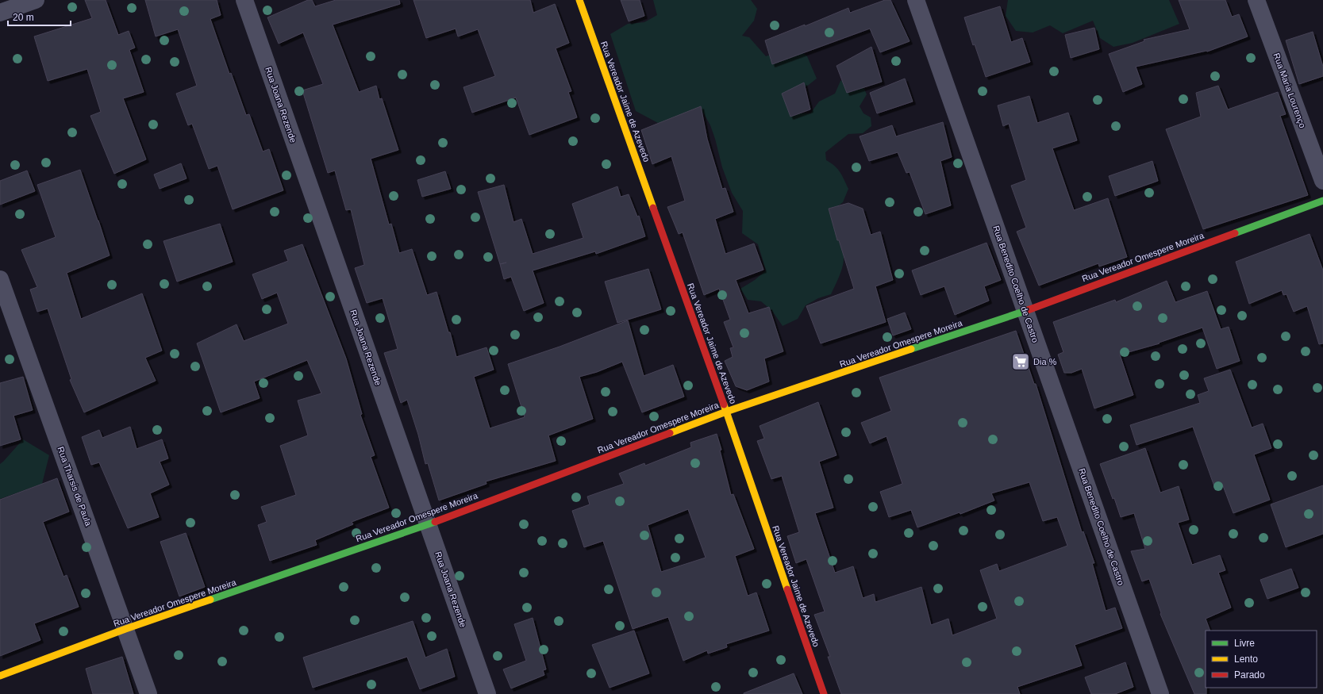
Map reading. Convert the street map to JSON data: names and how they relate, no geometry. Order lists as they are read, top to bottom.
{
  "streets": {
    "street": [
      "Rua Maria Lourenço",
      "Rua Vereador Jaime de Azevedo",
      "Rua Joana Rezende",
      "Rua Vereador Omespere Moreira",
      "Rua Benedito Coelho de Castro",
      "Rua Tharsis de Paula"
    ]
  },
  "crossings": [
    ["Rua Vereador Jaime de Azevedo", "Rua Vereador Omespere Moreira"],
    ["Rua Joana Rezende", "Rua Vereador Omespere Moreira"],
    ["Rua Vereador Omespere Moreira", "Rua Benedito Coelho de Castro"],
    ["Rua Vereador Omespere Moreira", "Rua Tharsis de Paula"]
  ],
  "places": {
    "supermarket": ["Dia %"]
  },
  "legend": ["Livre", "Lento", "Parado"],
  "scale_bar": "20 m"
}
